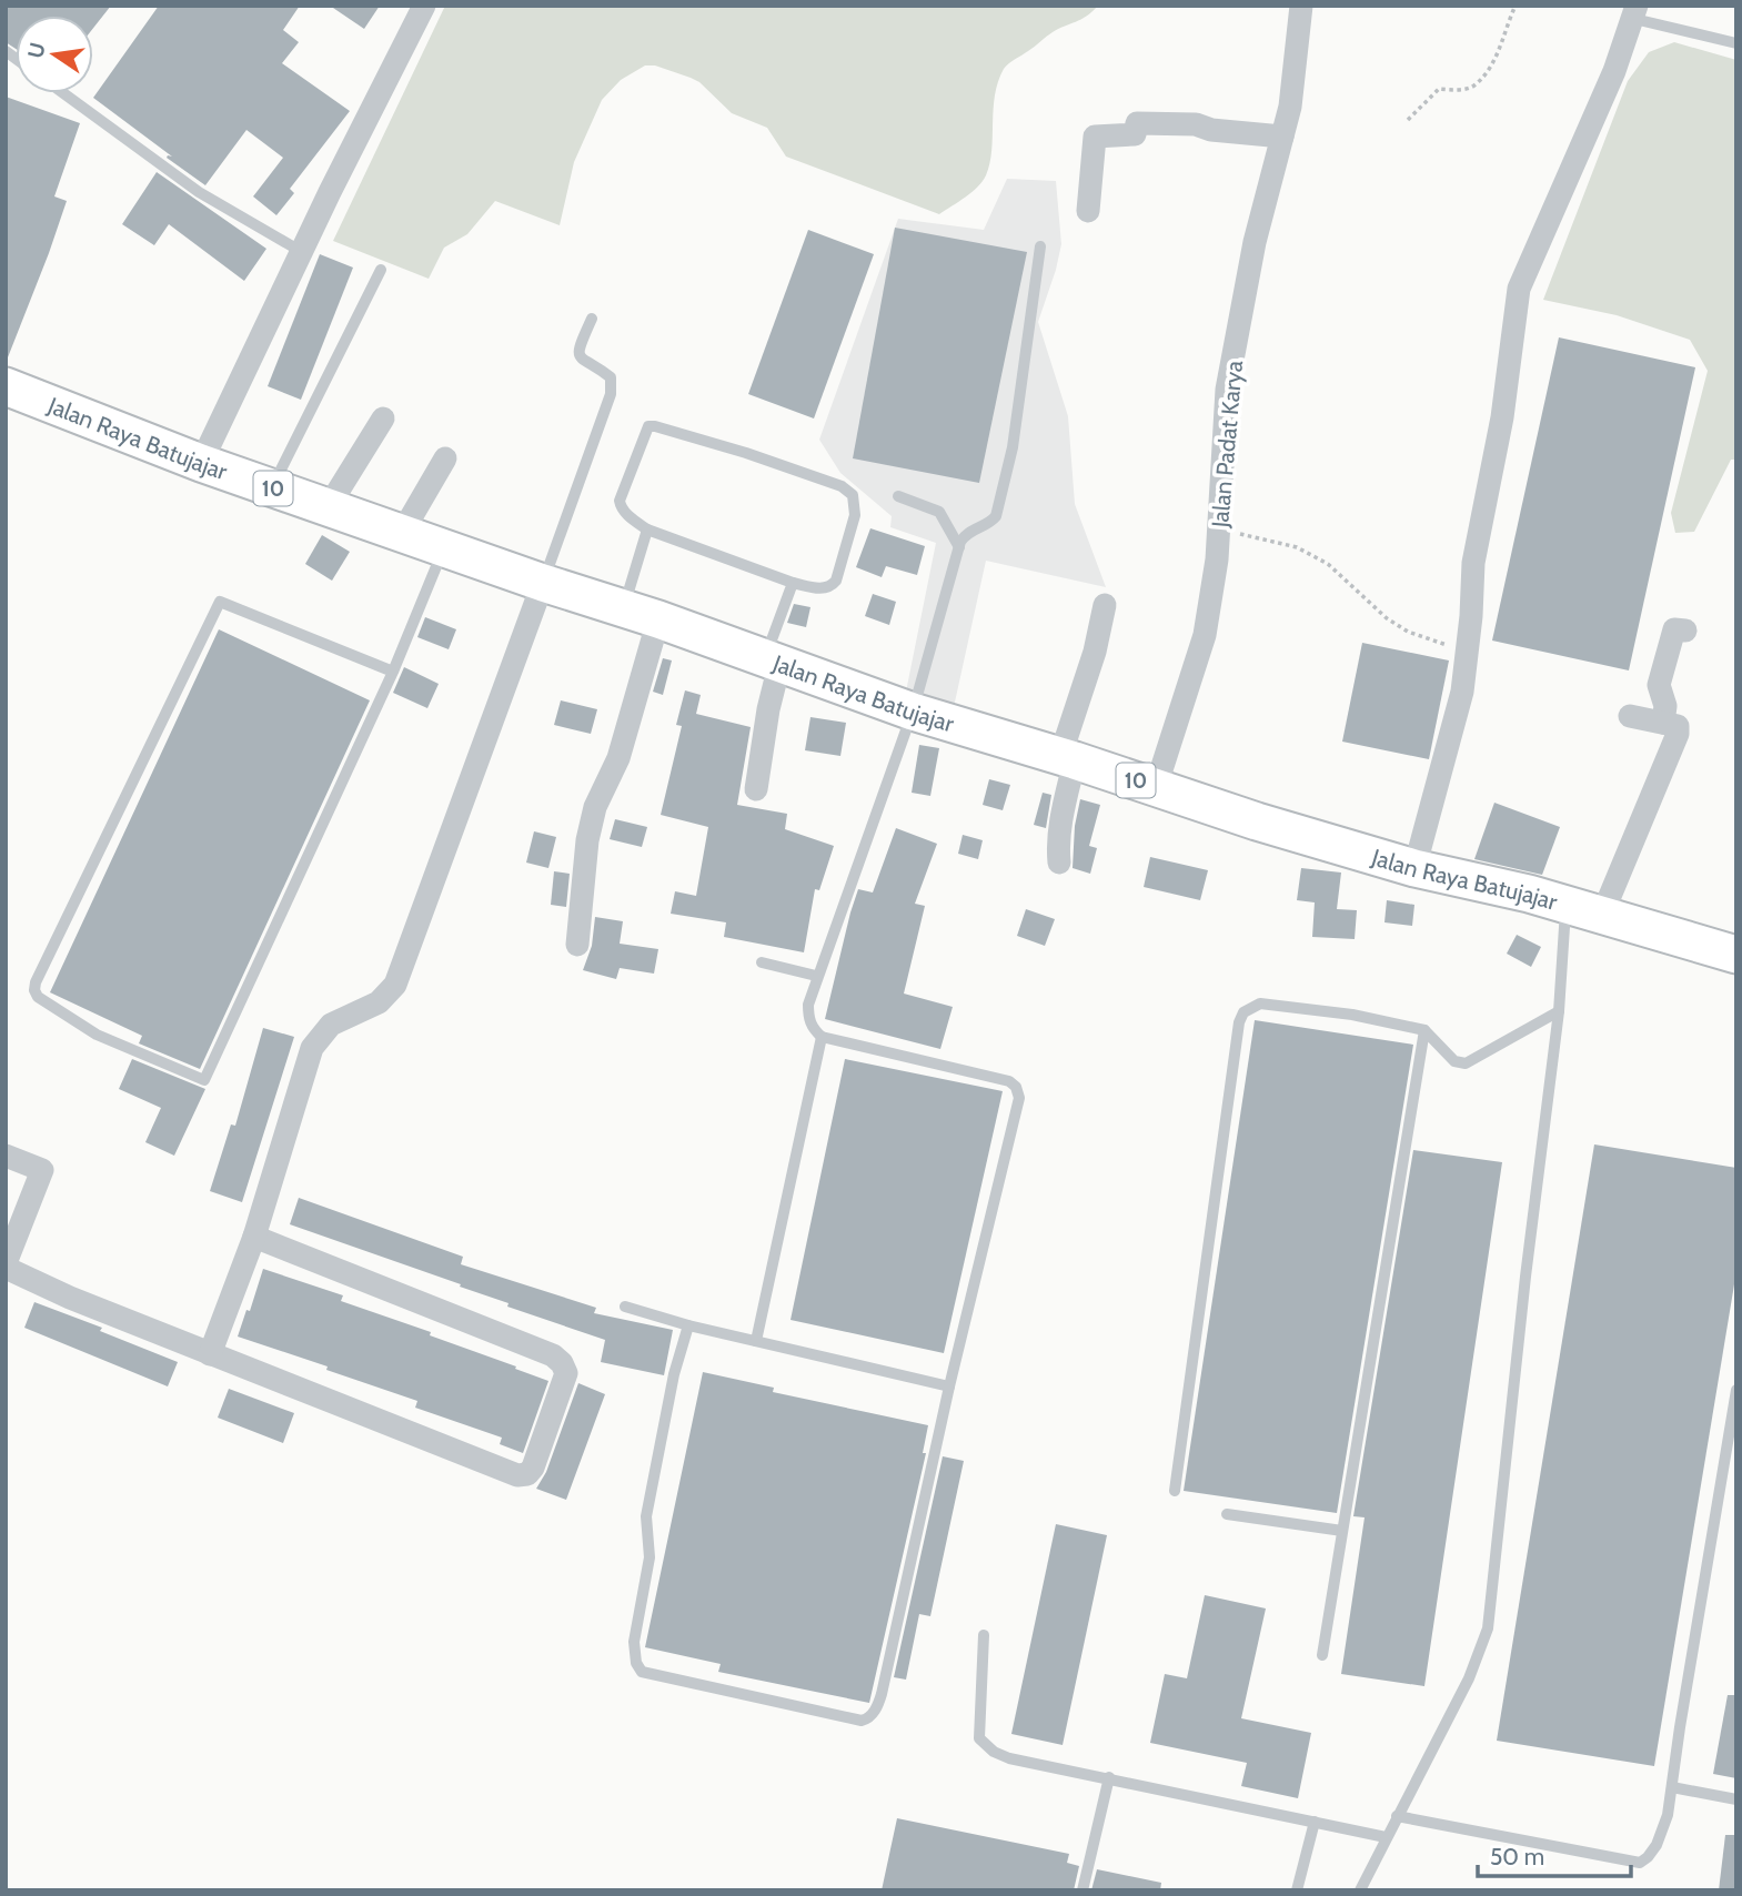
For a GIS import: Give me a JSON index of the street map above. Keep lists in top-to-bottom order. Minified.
{"streets":{"highway":["Jalan Raya Batujajar","10"],"street":["Jalan Padat Karya"]},"crossings":[["Jalan Raya Batujajar","Jalan Padat Karya"]],"scale_bar":"50 m","north":"left"}
